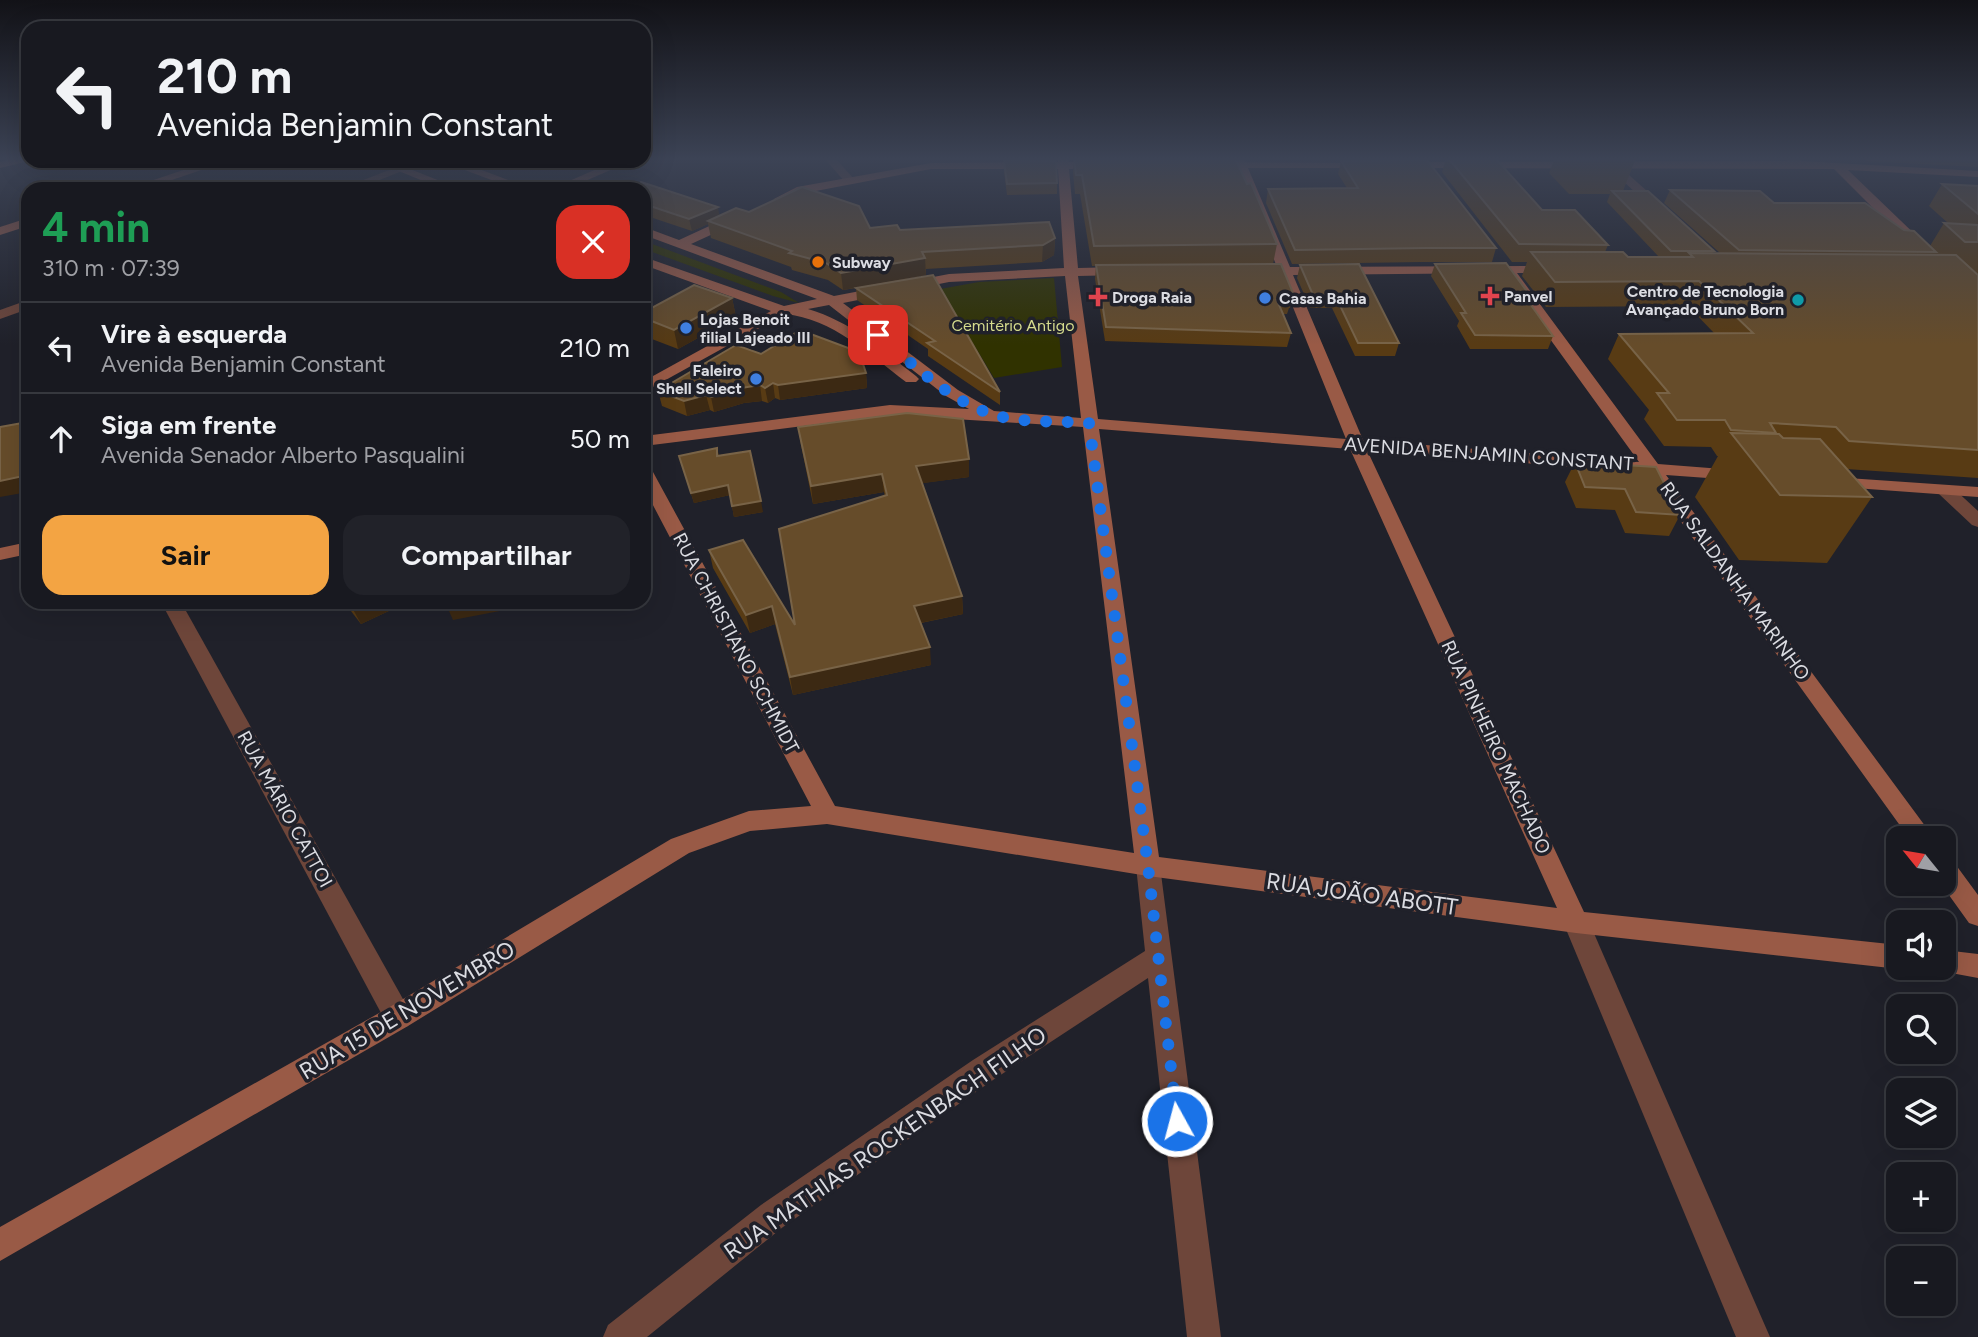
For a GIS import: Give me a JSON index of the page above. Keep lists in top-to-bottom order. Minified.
{"streets":{"main road":["AVENIDA BENJAMIN CONSTANT","RUA SALDANHA MARINHO","RUA CHRISTIANO SCHMIDT","RUA PINHEIRO MACHADO","RUA JOÃO ABOTT","RUA 15 DE NOVEMBRO"],"street":["RUA MÁRIO CATTOI","RUA MATHIAS ROCKENBACH FILHO"]},"crossings":[["AVENIDA BENJAMIN CONSTANT","RUA SALDANHA MARINHO"],["AVENIDA BENJAMIN CONSTANT","RUA PINHEIRO MACHADO"],["RUA CHRISTIANO SCHMIDT","RUA JOÃO ABOTT"],["RUA CHRISTIANO SCHMIDT","RUA 15 DE NOVEMBRO"],["RUA PINHEIRO MACHADO","RUA JOÃO ABOTT"],["RUA MÁRIO CATTOI","RUA 15 DE NOVEMBRO"],["RUA JOÃO ABOTT","RUA 15 DE NOVEMBRO"]],"parks":["Cemitério Antigo"],"places":{"other":["Subway","Casas Bahia","Centro de Tecnologia Avançado Bruno Born","Lojas Benoit filial Lajeado III","Faleiro Shell Select"],"health":["Panvel","Droga Raia"]},"north":"top left","page":{"turn":["210 m","Avenida Benjamin Constant"],"heading":["4 min","310 m · 07:39"],"list":[{"name":"Vire à esquerda","note":"Avenida Benjamin Constant","value":"210 m"},{"name":"Siga em frente","note":"Avenida Senador Alberto Pasqualini","value":"50 m"}],"buttons":["Sair","Compartilhar"],"map_buttons":["+","−"]}}
